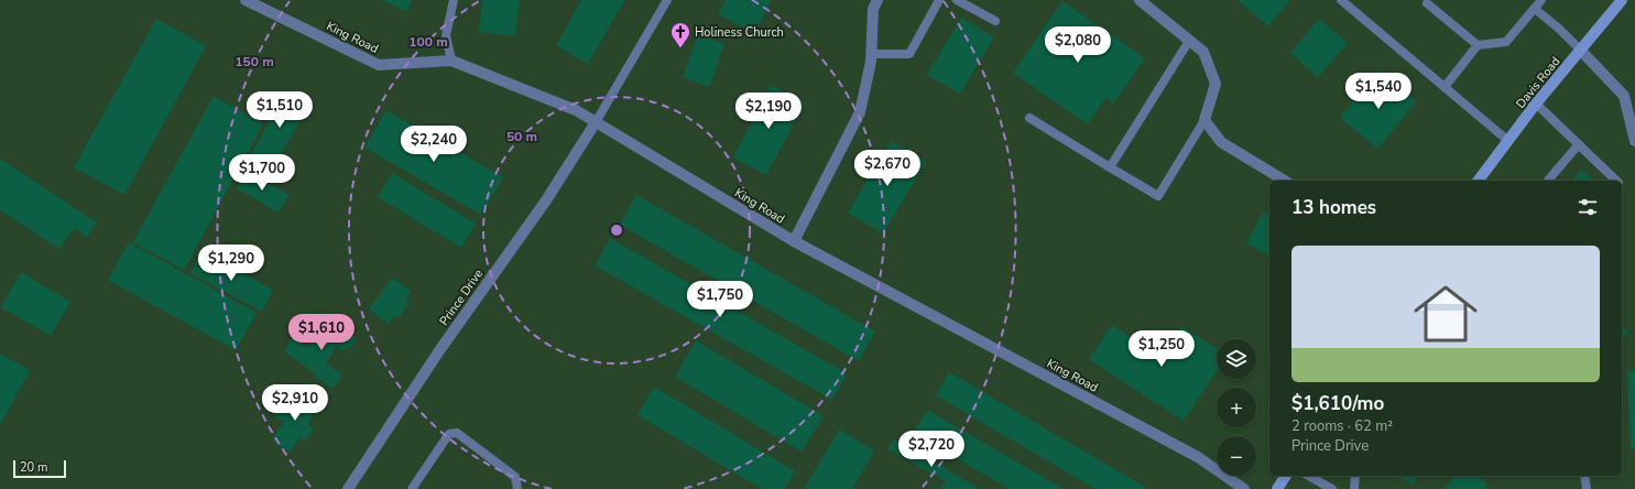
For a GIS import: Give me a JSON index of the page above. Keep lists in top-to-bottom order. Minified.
{"streets":{"main road":["Davis Road"],"street":["King Road","Prince Drive"]},"crossings":[["King Road","Prince Drive"]],"places":{"church":["Holiness Church"]},"scale_bar":"20 m","page":{"price":["$2,080","$1,540","$1,510","$2,190","$2,240","$2,670","$1,700","$1,290","$1,750","$1,610","$1,250","$2,910","$2,720"],"heading":"13 homes","list":[{"name":"$1,610/mo","note":"2 rooms · 62 m² · Prince Drive"}],"map_buttons":["+","−"],"scale":"20 m"},"rings":["100 m","150 m","50 m"]}
